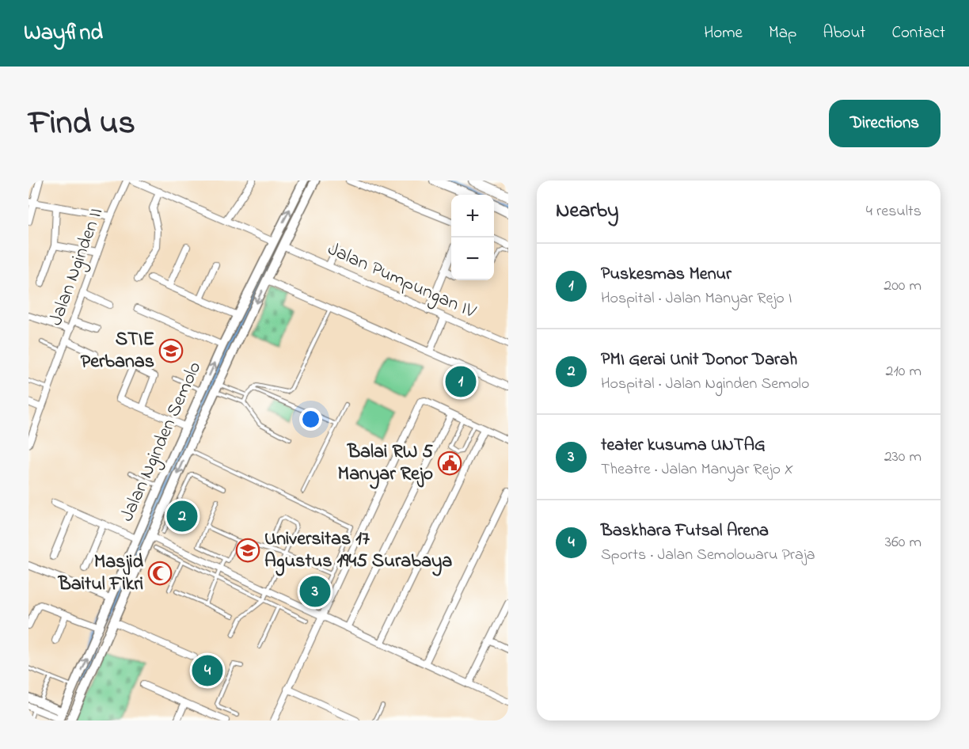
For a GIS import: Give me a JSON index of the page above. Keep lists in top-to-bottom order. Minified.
{"streets":{"main road":["Jalan Nginden Semolo"],"street":["Jalan Nginden II","Jalan Pumpungan IV"]},"crossings":[["Jalan Pumpungan IV","Jalan Nginden Semolo"]],"places":{"school or university":["STIE Perbanas","Universitas 17 Agustus 1945 Surabaya"],"public building":["Balai RW 5 Manyar Rejo"],"mosque":["Masjid Baitul Fikri"]},"page":{"header":"Wayfind","nav":["Home","Map","About","Contact"],"title":"Find us","buttons":"Directions","heading":["Nearby","4 results"],"map_buttons":["+","−"],"list":[{"mark":"1","name":"Puskesmas Menur","note":"Hospital · Jalan Manyar Rejo I","value":"200 m"},{"mark":"2","name":"PMI Gerai Unit Donor Darah","note":"Hospital · Jalan Nginden Semolo","value":"210 m"},{"mark":"3","name":"teater kusuma UNTAG","note":"Theatre · Jalan Manyar Rejo X","value":"230 m"},{"mark":"4","name":"Baskhara Futsal Arena","note":"Sports · Jalan Semolowaru Praja","value":"360 m"}],"pins":["1","2","3","4"]}}
